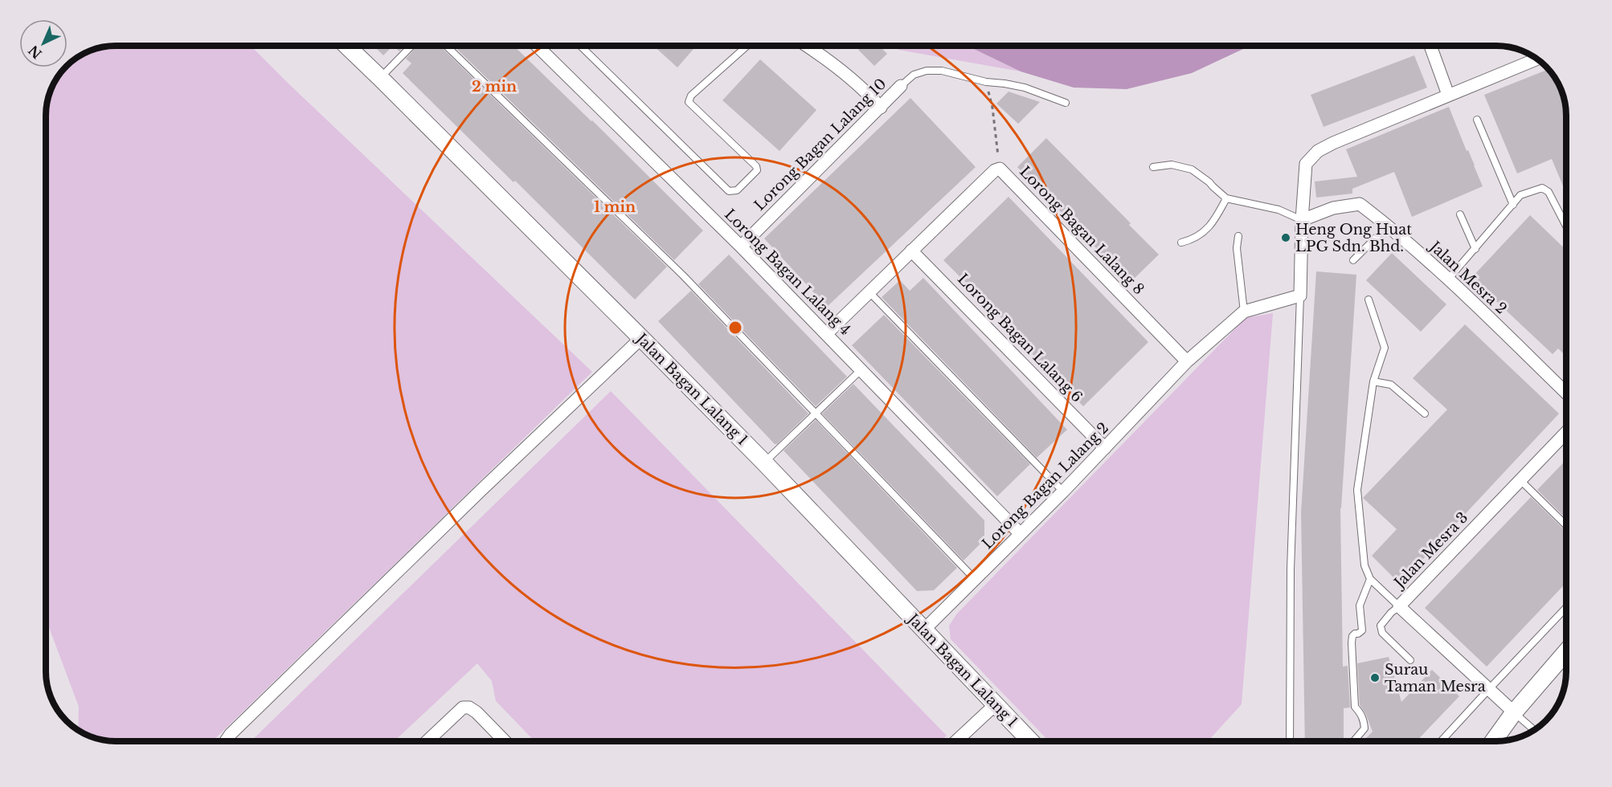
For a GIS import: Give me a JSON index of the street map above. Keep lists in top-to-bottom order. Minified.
{"streets":{"main road":["Jalan Bagan Lalang 1"],"street":["Lorong Bagan Lalang 10","Lorong Bagan Lalang 8","Lorong Bagan Lalang 4","Jalan Mesra 2","Lorong Bagan Lalang 6","Lorong Bagan Lalang 2","Jalan Mesra 3"]},"crossings":[["Lorong Bagan Lalang 10","Lorong Bagan Lalang 4"],["Lorong Bagan Lalang 8","Lorong Bagan Lalang 4"],["Lorong Bagan Lalang 8","Lorong Bagan Lalang 6"],["Lorong Bagan Lalang 8","Lorong Bagan Lalang 2"],["Lorong Bagan Lalang 4","Lorong Bagan Lalang 2"],["Lorong Bagan Lalang 6","Lorong Bagan Lalang 2"],["Jalan Bagan Lalang 1","Lorong Bagan Lalang 2"]],"places":["Heng Ong Huat LPG Sdn. Bhd.","Surau Taman Mesra"],"north":"bottom left","rings":["2 min","1 min"]}
